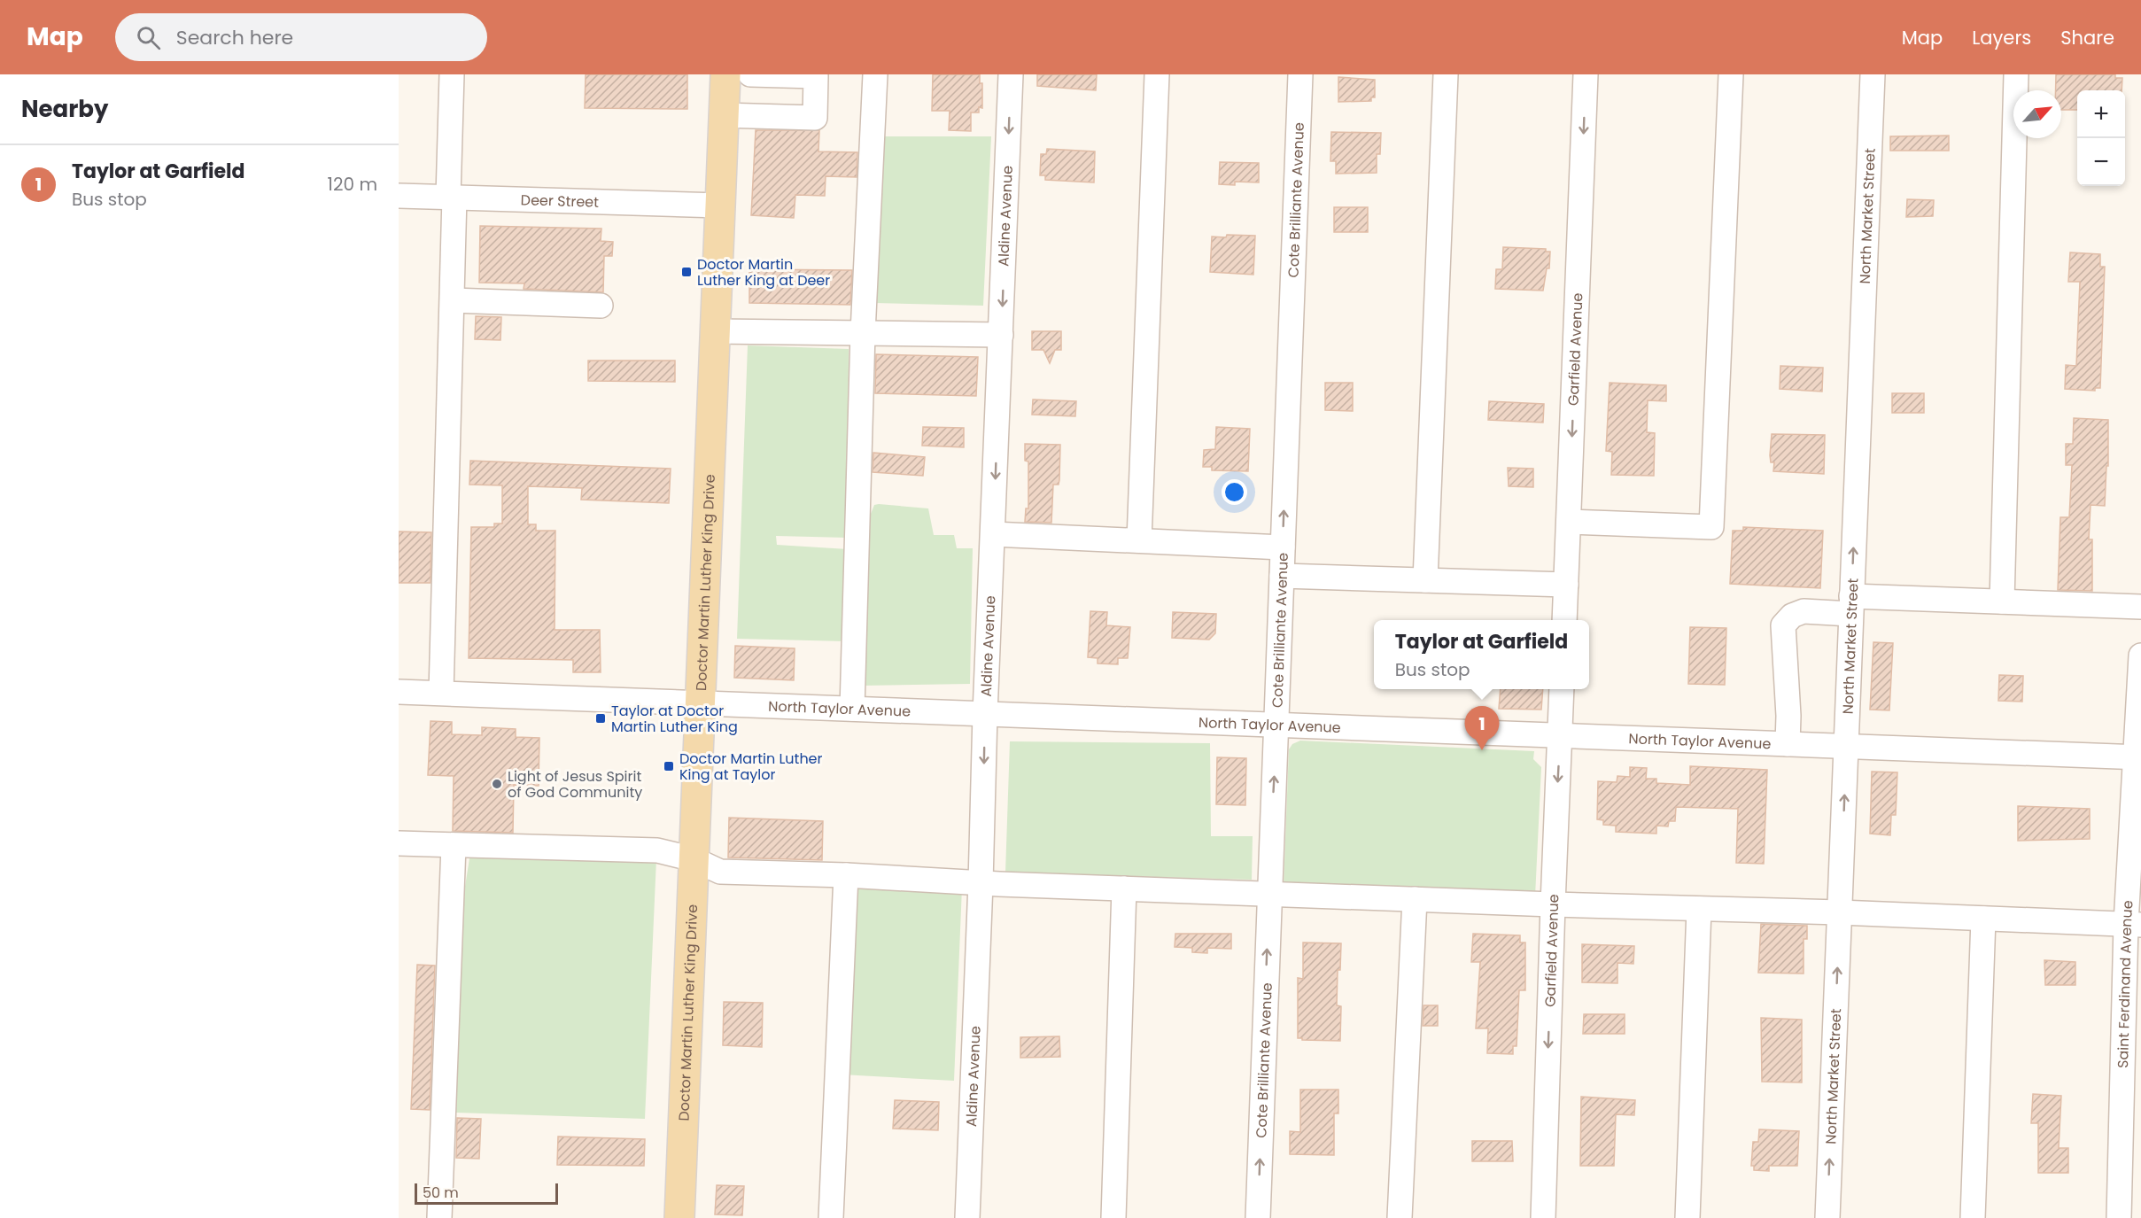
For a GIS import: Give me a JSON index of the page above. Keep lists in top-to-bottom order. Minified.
{"streets":{"main road":["Doctor Martin Luther King Drive"],"street":["Deer Street","Cote Brilliante Avenue","Aldine Avenue","North Market Street","Garfield Avenue","North Taylor Avenue","Saint Ferdinand Avenue"]},"crossings":[["Deer Street","Doctor Martin Luther King Drive"],["Cote Brilliante Avenue","North Taylor Avenue"],["Aldine Avenue","North Taylor Avenue"],["North Market Street","North Taylor Avenue"],["Garfield Avenue","North Taylor Avenue"],["Doctor Martin Luther King Drive","North Taylor Avenue"],["North Taylor Avenue","Saint Ferdinand Avenue"]],"places":{"transit":["Doctor Martin Luther King at Deer","Taylor at Doctor Martin Luther King","Doctor Martin Luther King at Taylor"],"other":["Light of Jesus Spirit of God Community"]},"scale_bar":"50 m","north":"top right","page":{"header":"Map","search":"Search here","nav":["Map","Layers","Share"],"heading":"Nearby","map_buttons":["+","−"],"list":[{"mark":"1","name":"Taylor at Garfield","note":"Bus stop","value":"120 m"}],"popup":["Taylor at Garfield","Bus stop"],"pins":"1","scale":"50 m"}}
